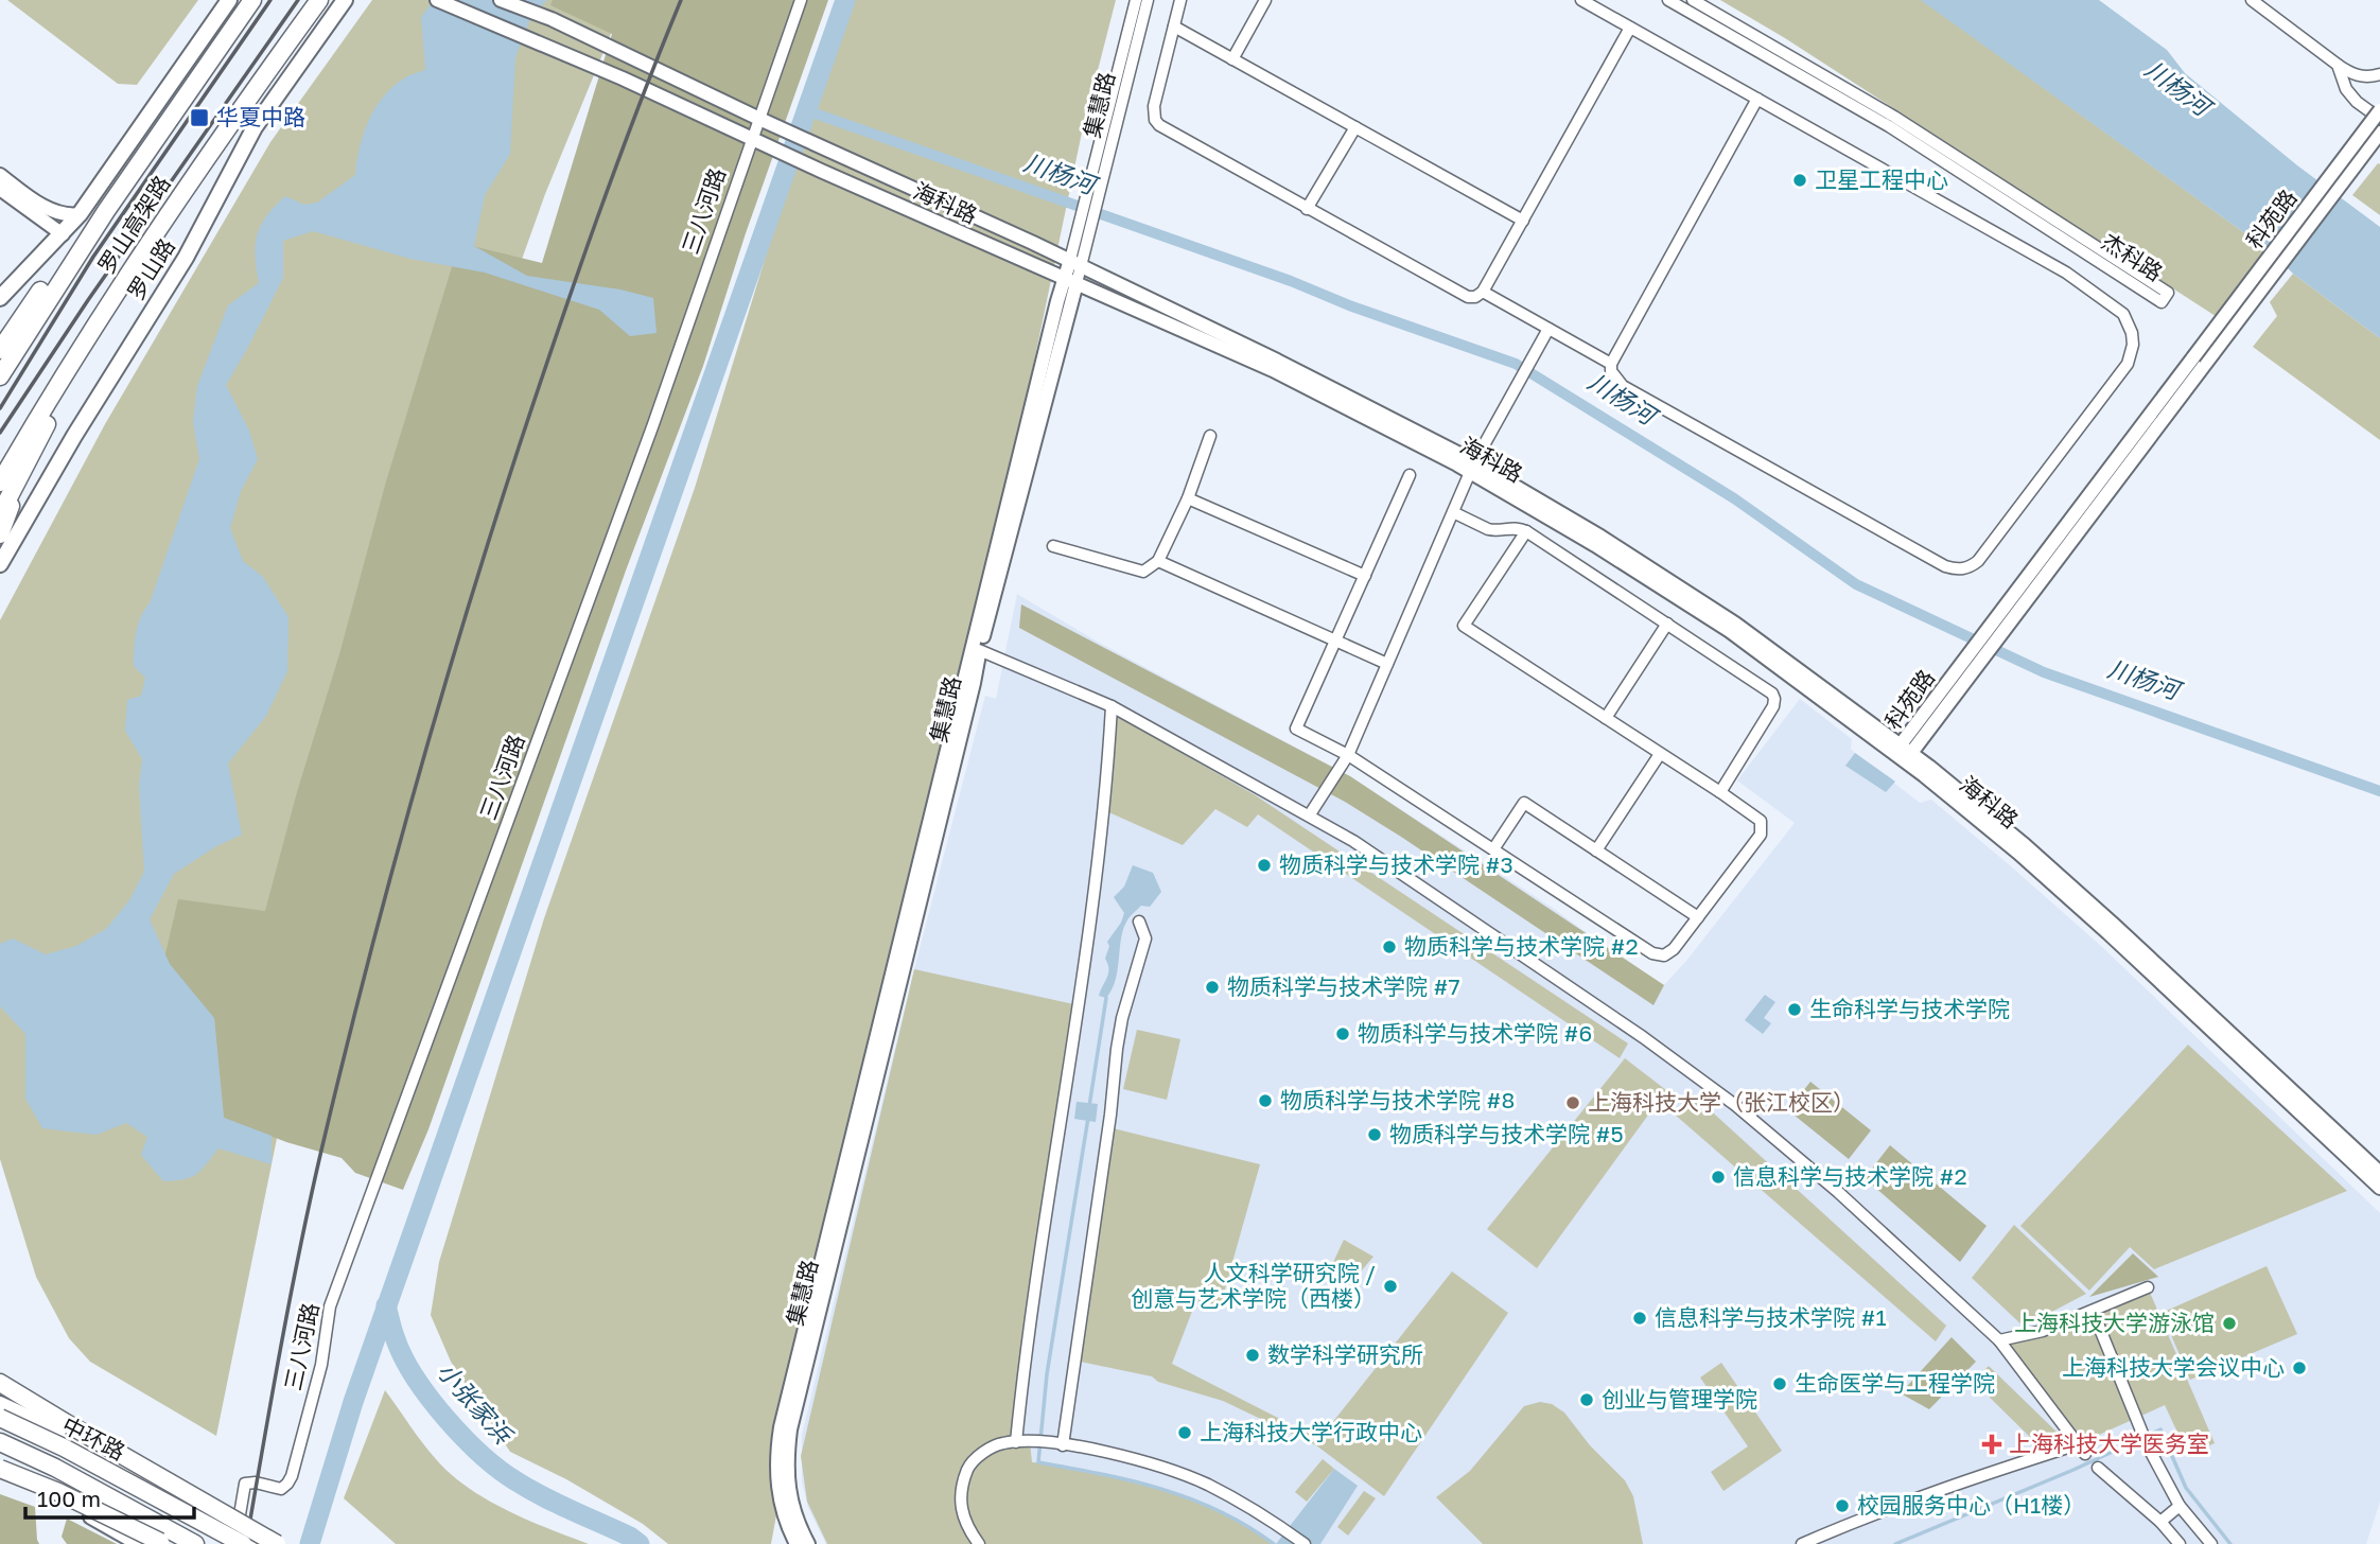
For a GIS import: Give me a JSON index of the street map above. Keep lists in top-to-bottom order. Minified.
{"streets":{"highway":["罗山高架路","中环路"],"main road":["罗山路"],"street":["集慧路","海科路","三八河路","科苑路","杰科路"]},"crossings":[["集慧路","海科路"],["海科路","三八河路"],["海科路","科苑路"],["三八河路","中环路"]],"water":["川杨河","小张家浜"],"places":{"transit":["华夏中路"],"other":["卫星工程中心","物质科学与技术学院 #3","物质科学与技术学院 #2","物质科学与技术学院 #7","生命科学与技术学院","物质科学与技术学院 #6","物质科学与技术学院 #8","上海科技大学（张江校区）","物质科学与技术学院 #5","信息科学与技术学院 #2","人文科学研究院 / 创意与艺术学院（西楼）","信息科学与技术学院 #1","上海科技大学游泳馆","数学科学研究所","上海科技大学会议中心","生命医学与工程学院","创业与管理学院","上海科技大学行政中心","校园服务中心（H1楼）"],"health":["上海科技大学医务室"]},"scale_bar":"100 m"}
